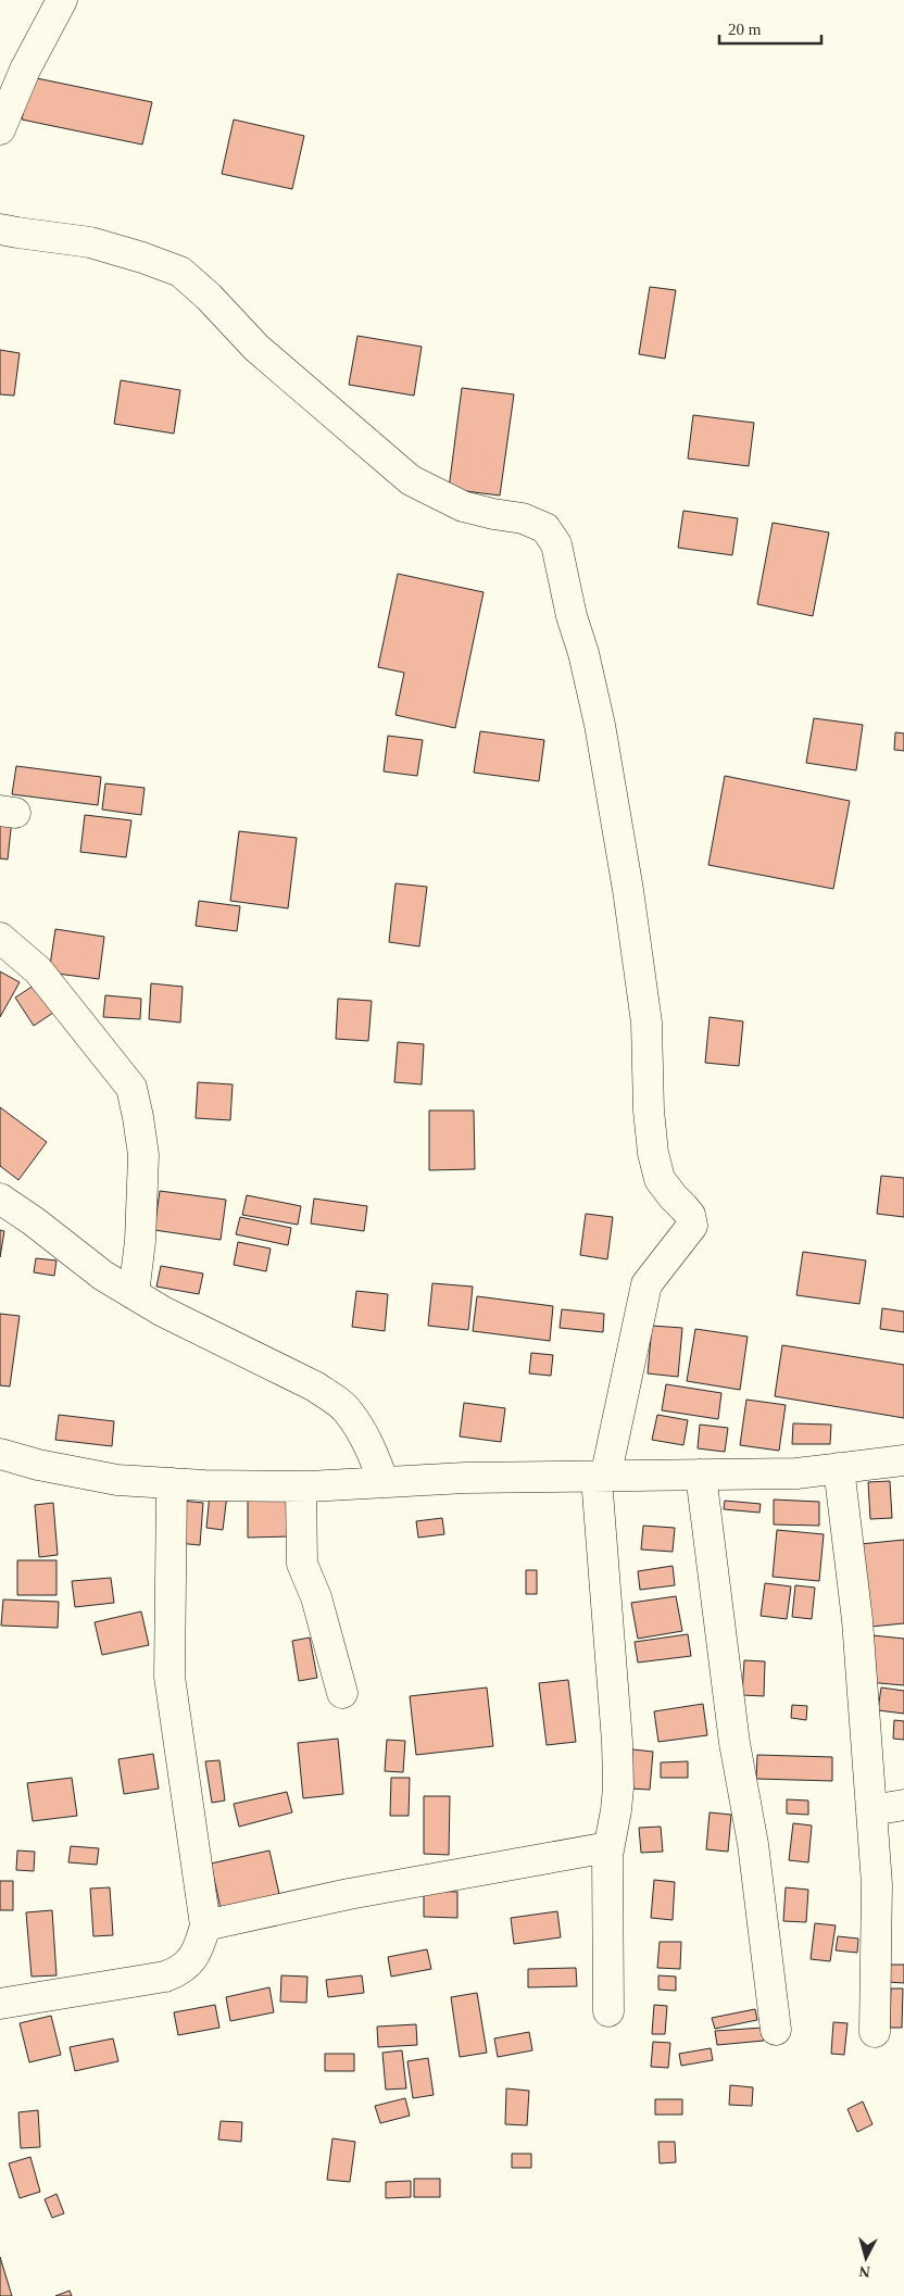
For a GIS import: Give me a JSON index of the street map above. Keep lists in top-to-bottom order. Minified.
{"scale_bar":"20 m","north":"bottom"}
